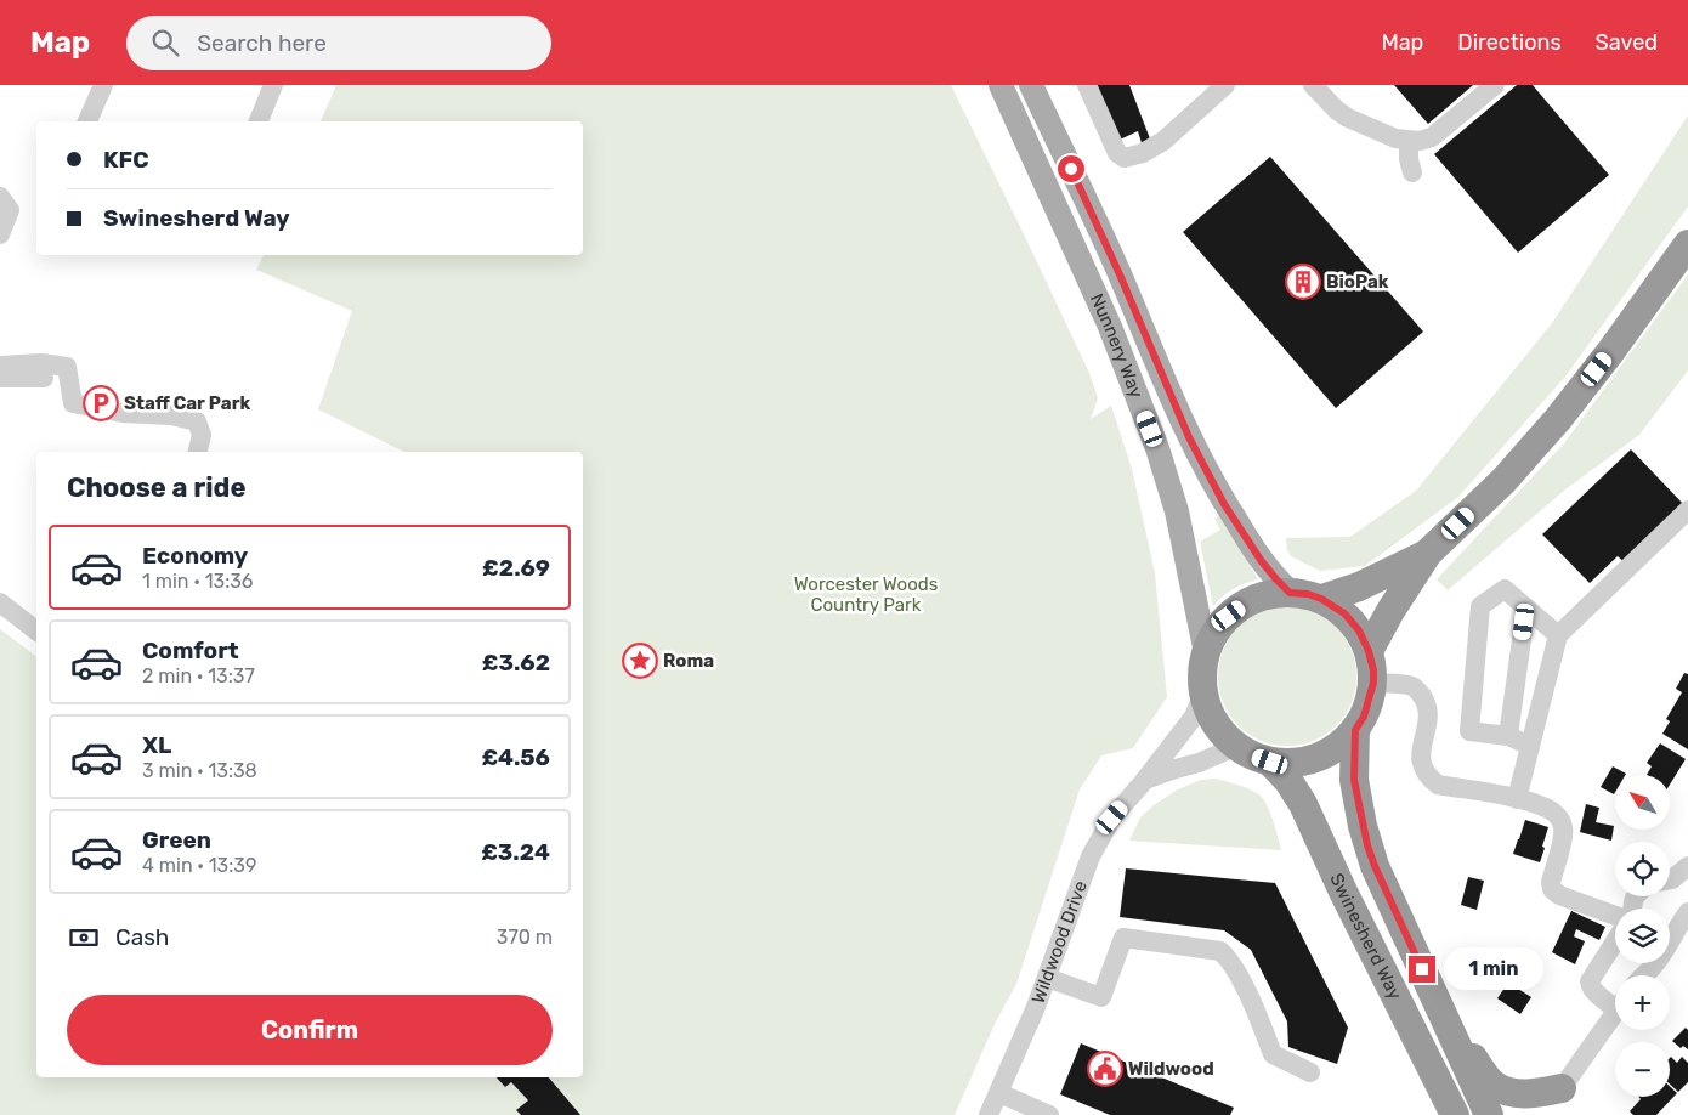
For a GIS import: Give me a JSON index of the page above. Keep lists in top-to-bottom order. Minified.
{"streets":{"highway":["Swinesherd Way"],"main road":["Nunnery Way"],"street":["Wildwood Drive"]},"crossings":[["Nunnery Way","Swinesherd Way"],["Nunnery Way","Wildwood Drive"],["Swinesherd Way","Wildwood Drive"]],"parks":["Worcester Woods Country Park"],"places":{"building":["BioPak"],"parking":["Staff Car Park"],"place":["Roma"],"public building":["Wildwood"]},"north":"top left","page":{"header":"Map","search":"Search here","nav":["Map","Directions","Saved"],"banner":["KFC","Swinesherd Way"],"heading":"Choose a ride","list":[{"name":"Economy","note":"1 min · 13:36","value":"£2.69"},{"name":"Comfort","note":"2 min · 13:37","value":"£3.62"},{"name":"XL","note":"3 min · 13:38","value":"£4.56"},{"name":"Green","note":"4 min · 13:39","value":"£3.24"}],"map_buttons":["+","−"],"pay":["Cash","370 m"],"bubble":"1 min","buttons":"Confirm"}}
